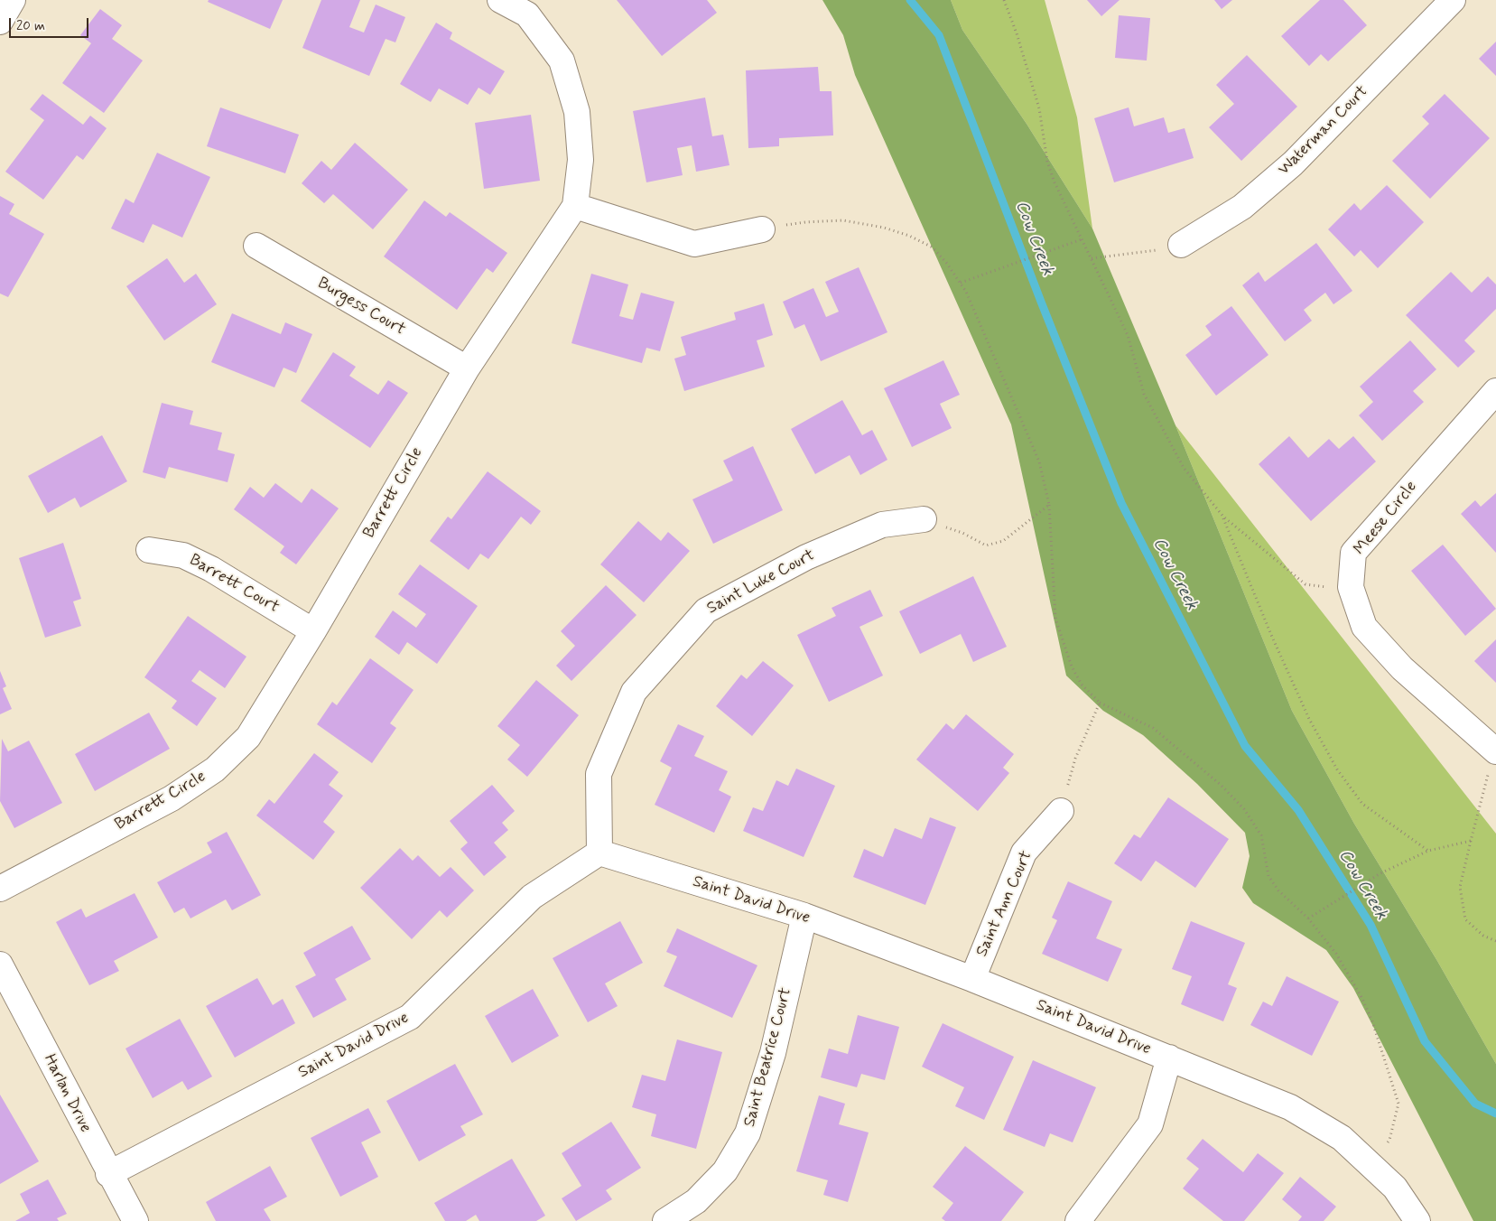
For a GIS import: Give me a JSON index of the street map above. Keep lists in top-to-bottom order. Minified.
{"streets":{"street":["Waterman Court","Burgess Court","Barrett Circle","Meese Circle","Saint Luke Court","Barrett Court","Saint David Drive","Saint Ann Court","Saint Beatrice Court","Harlan Drive"]},"crossings":[["Burgess Court","Barrett Circle"],["Barrett Circle","Barrett Court"],["Saint Luke Court","Saint David Drive"],["Saint David Drive","Saint Ann Court"],["Saint David Drive","Saint Beatrice Court"],["Saint David Drive","Harlan Drive"]],"water":["Cow Creek"],"scale_bar":"20 m"}
